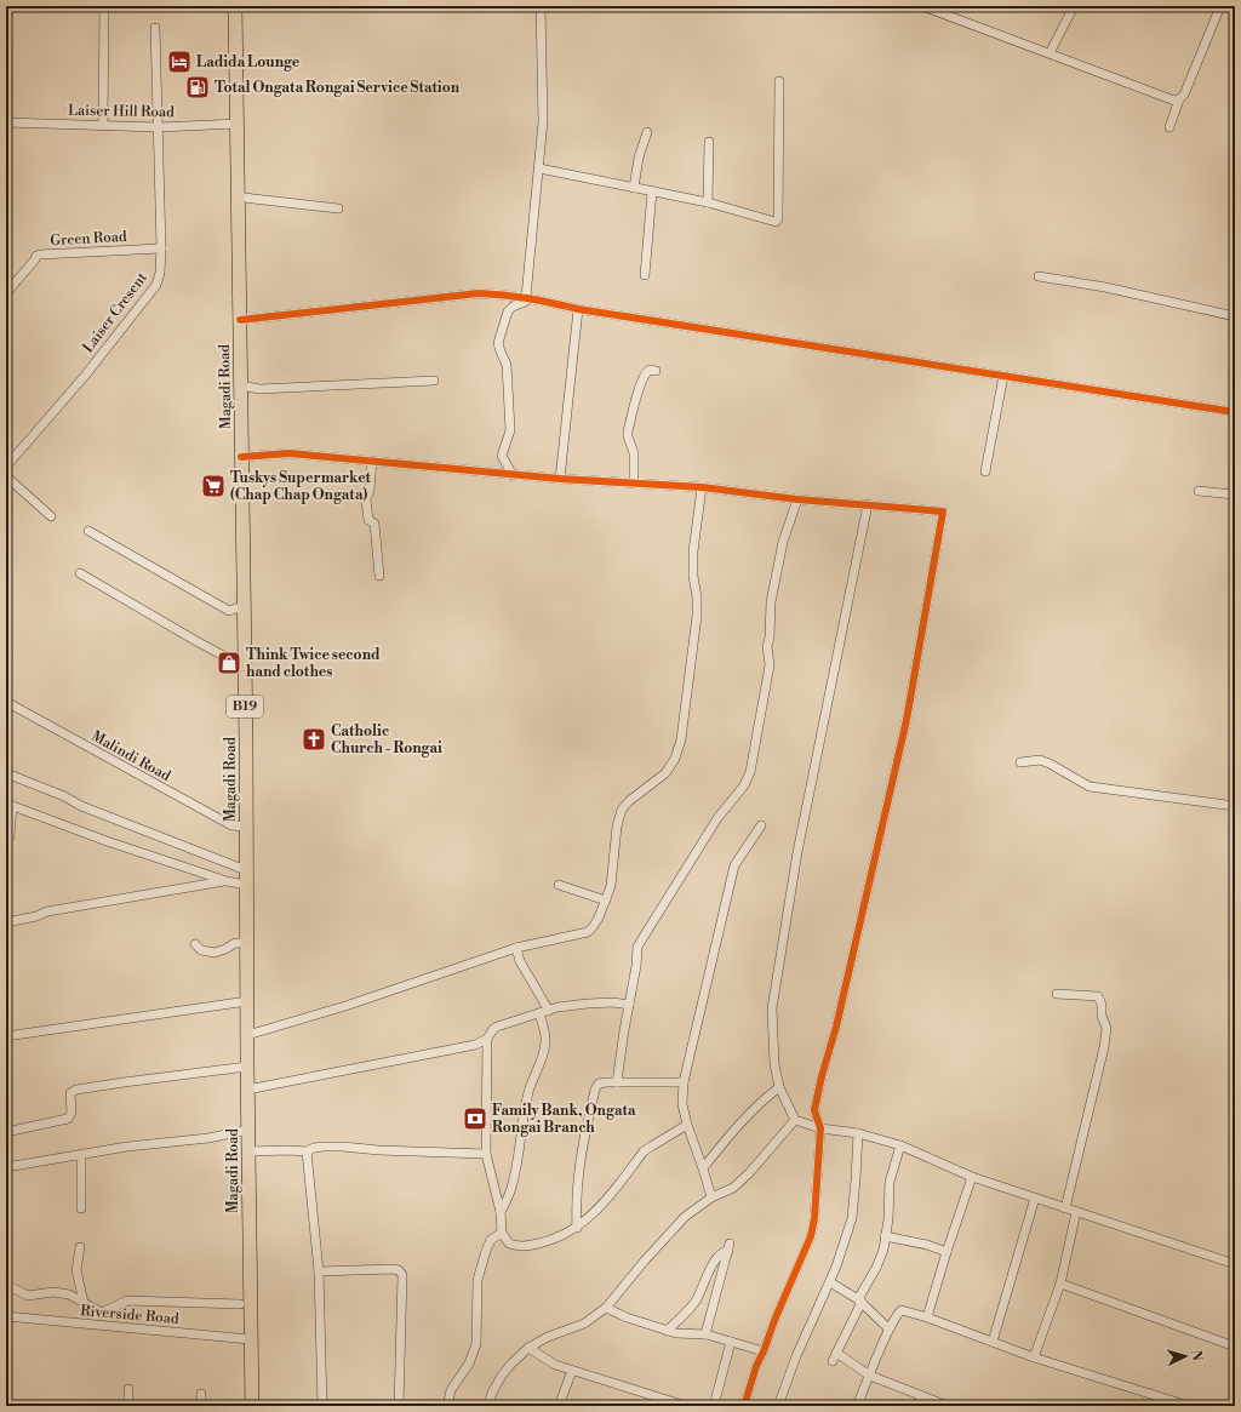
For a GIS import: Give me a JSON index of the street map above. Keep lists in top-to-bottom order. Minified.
{"streets":{"highway":["Magadi Road","B19"],"street":["Laiser Hill Road","Green Road","Laiser Cresent","Malindi Road","Riverside Road"]},"crossings":[["Laiser Hill Road","Laiser Cresent"],["Laiser Hill Road","Magadi Road"],["Green Road","Laiser Cresent"],["Magadi Road","Malindi Road"],["Magadi Road","Riverside Road"]],"places":{"hotel":["Ladida Lounge"],"fuel station":["Total Ongata Rongai Service Station"],"supermarket":["Tuskys Supermarket (Chap Chap Ongata)"],"shop":["Think Twice second hand clothes"],"church":["Catholic Church - Rongai"],"bank":["Family Bank, Ongata Rongai Branch"]},"north":"right"}
